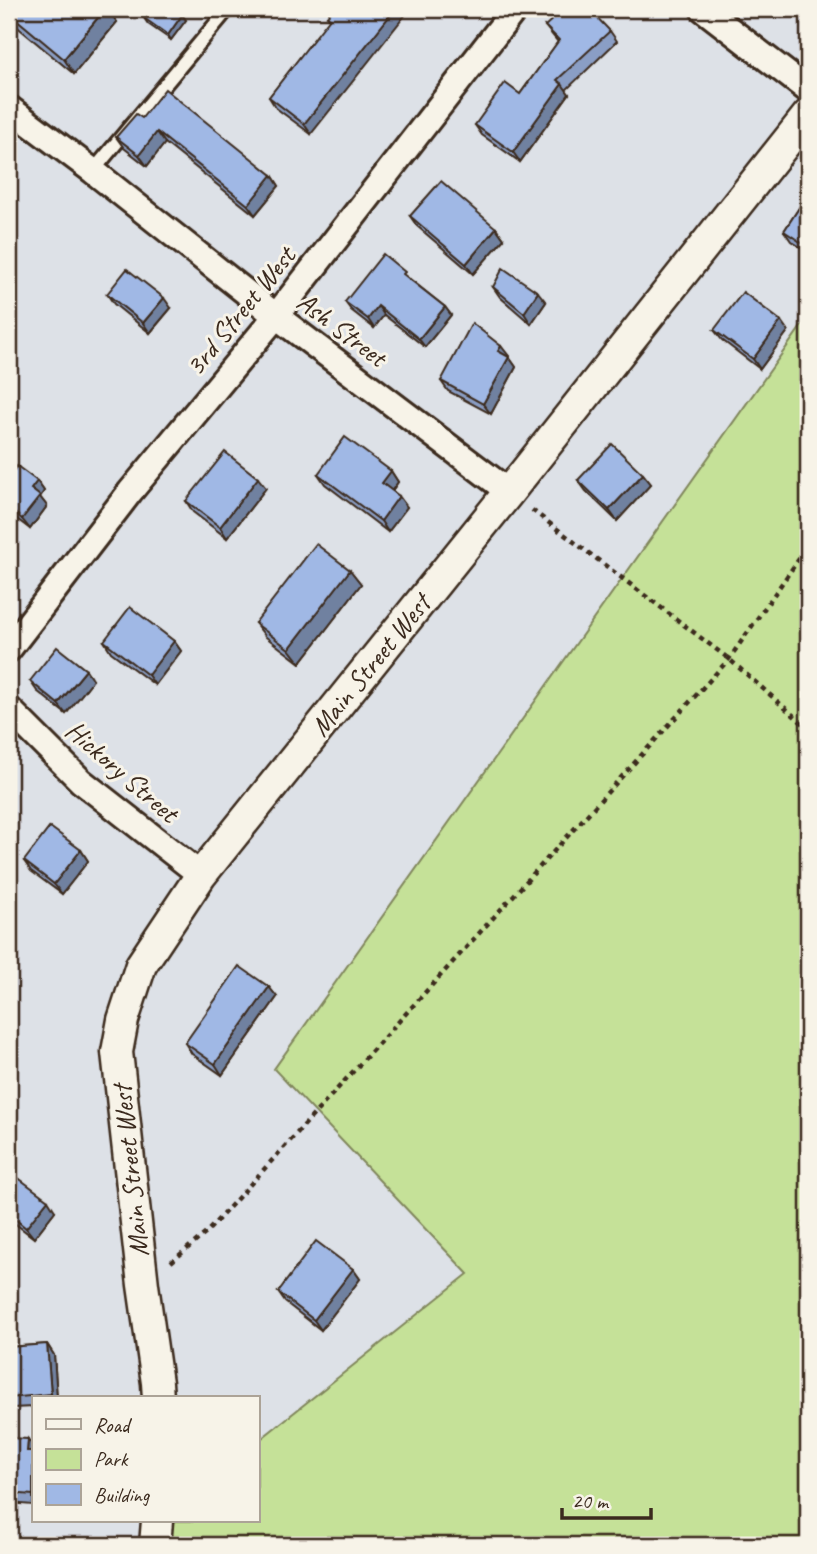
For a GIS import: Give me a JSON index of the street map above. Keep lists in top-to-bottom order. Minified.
{"streets":{"street":["3rd Street West","Ash Street","Main Street West","Hickory Street"]},"crossings":[["3rd Street West","Ash Street"],["Ash Street","Main Street West"],["Main Street West","Hickory Street"]],"legend":["Road","Park","Building"],"scale_bar":"20 m"}
